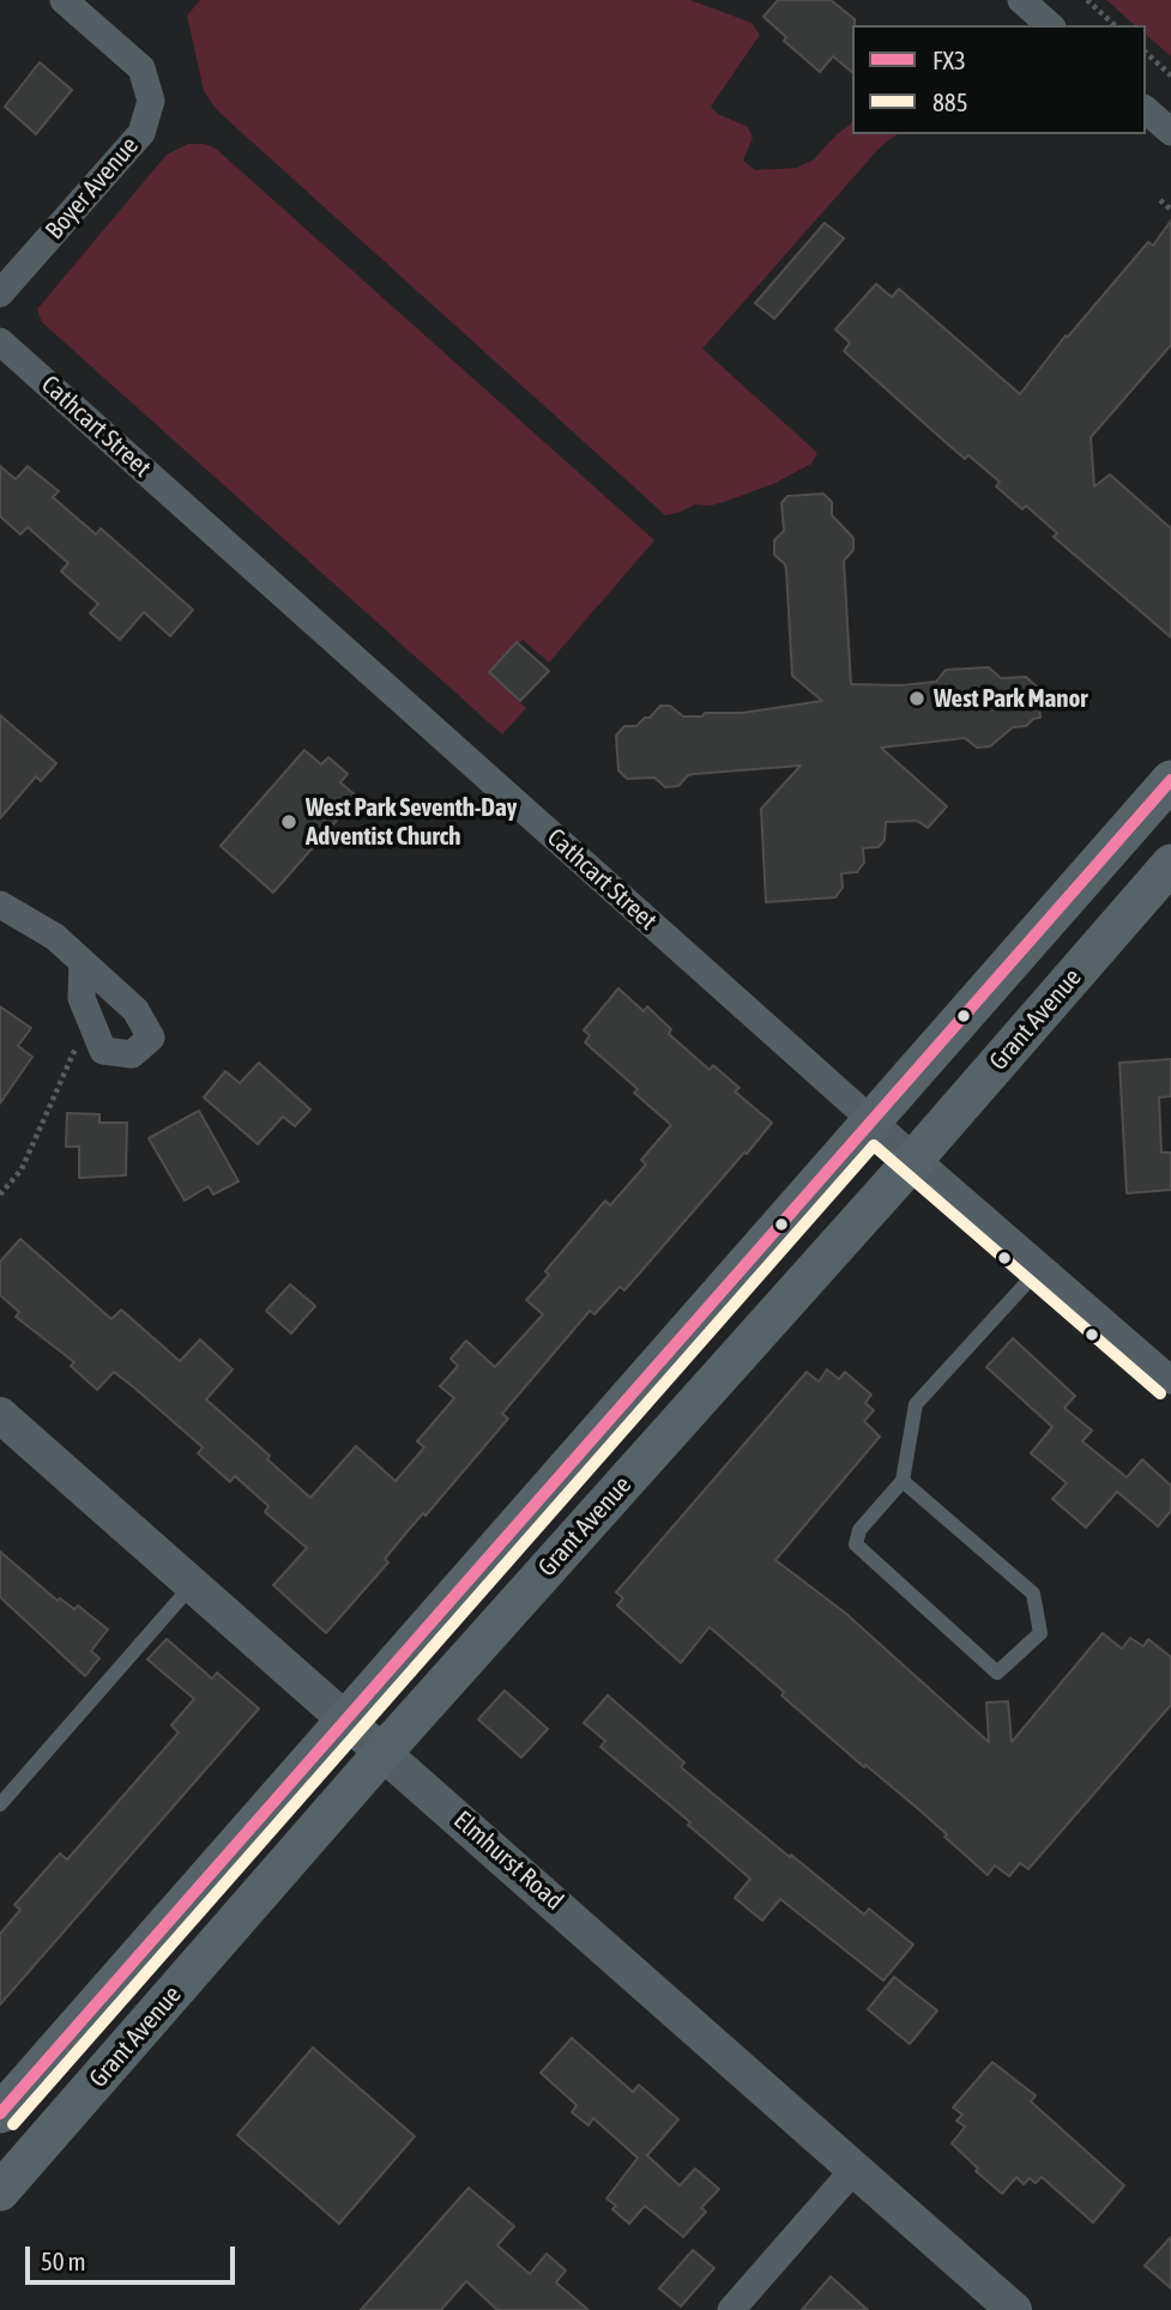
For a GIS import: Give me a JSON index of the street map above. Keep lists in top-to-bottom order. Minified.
{"streets":{"main road":["Grant Avenue"],"street":["Boyer Avenue","Cathcart Street","Elmhurst Road"]},"crossings":[["Cathcart Street","Grant Avenue"],["Grant Avenue","Elmhurst Road"]],"places":["West Park Manor","West Park Seventh-Day Adventist Church"],"lines":["transit line FX3","transit line 885"],"legend":["FX3","885"],"scale_bar":"50 m"}
